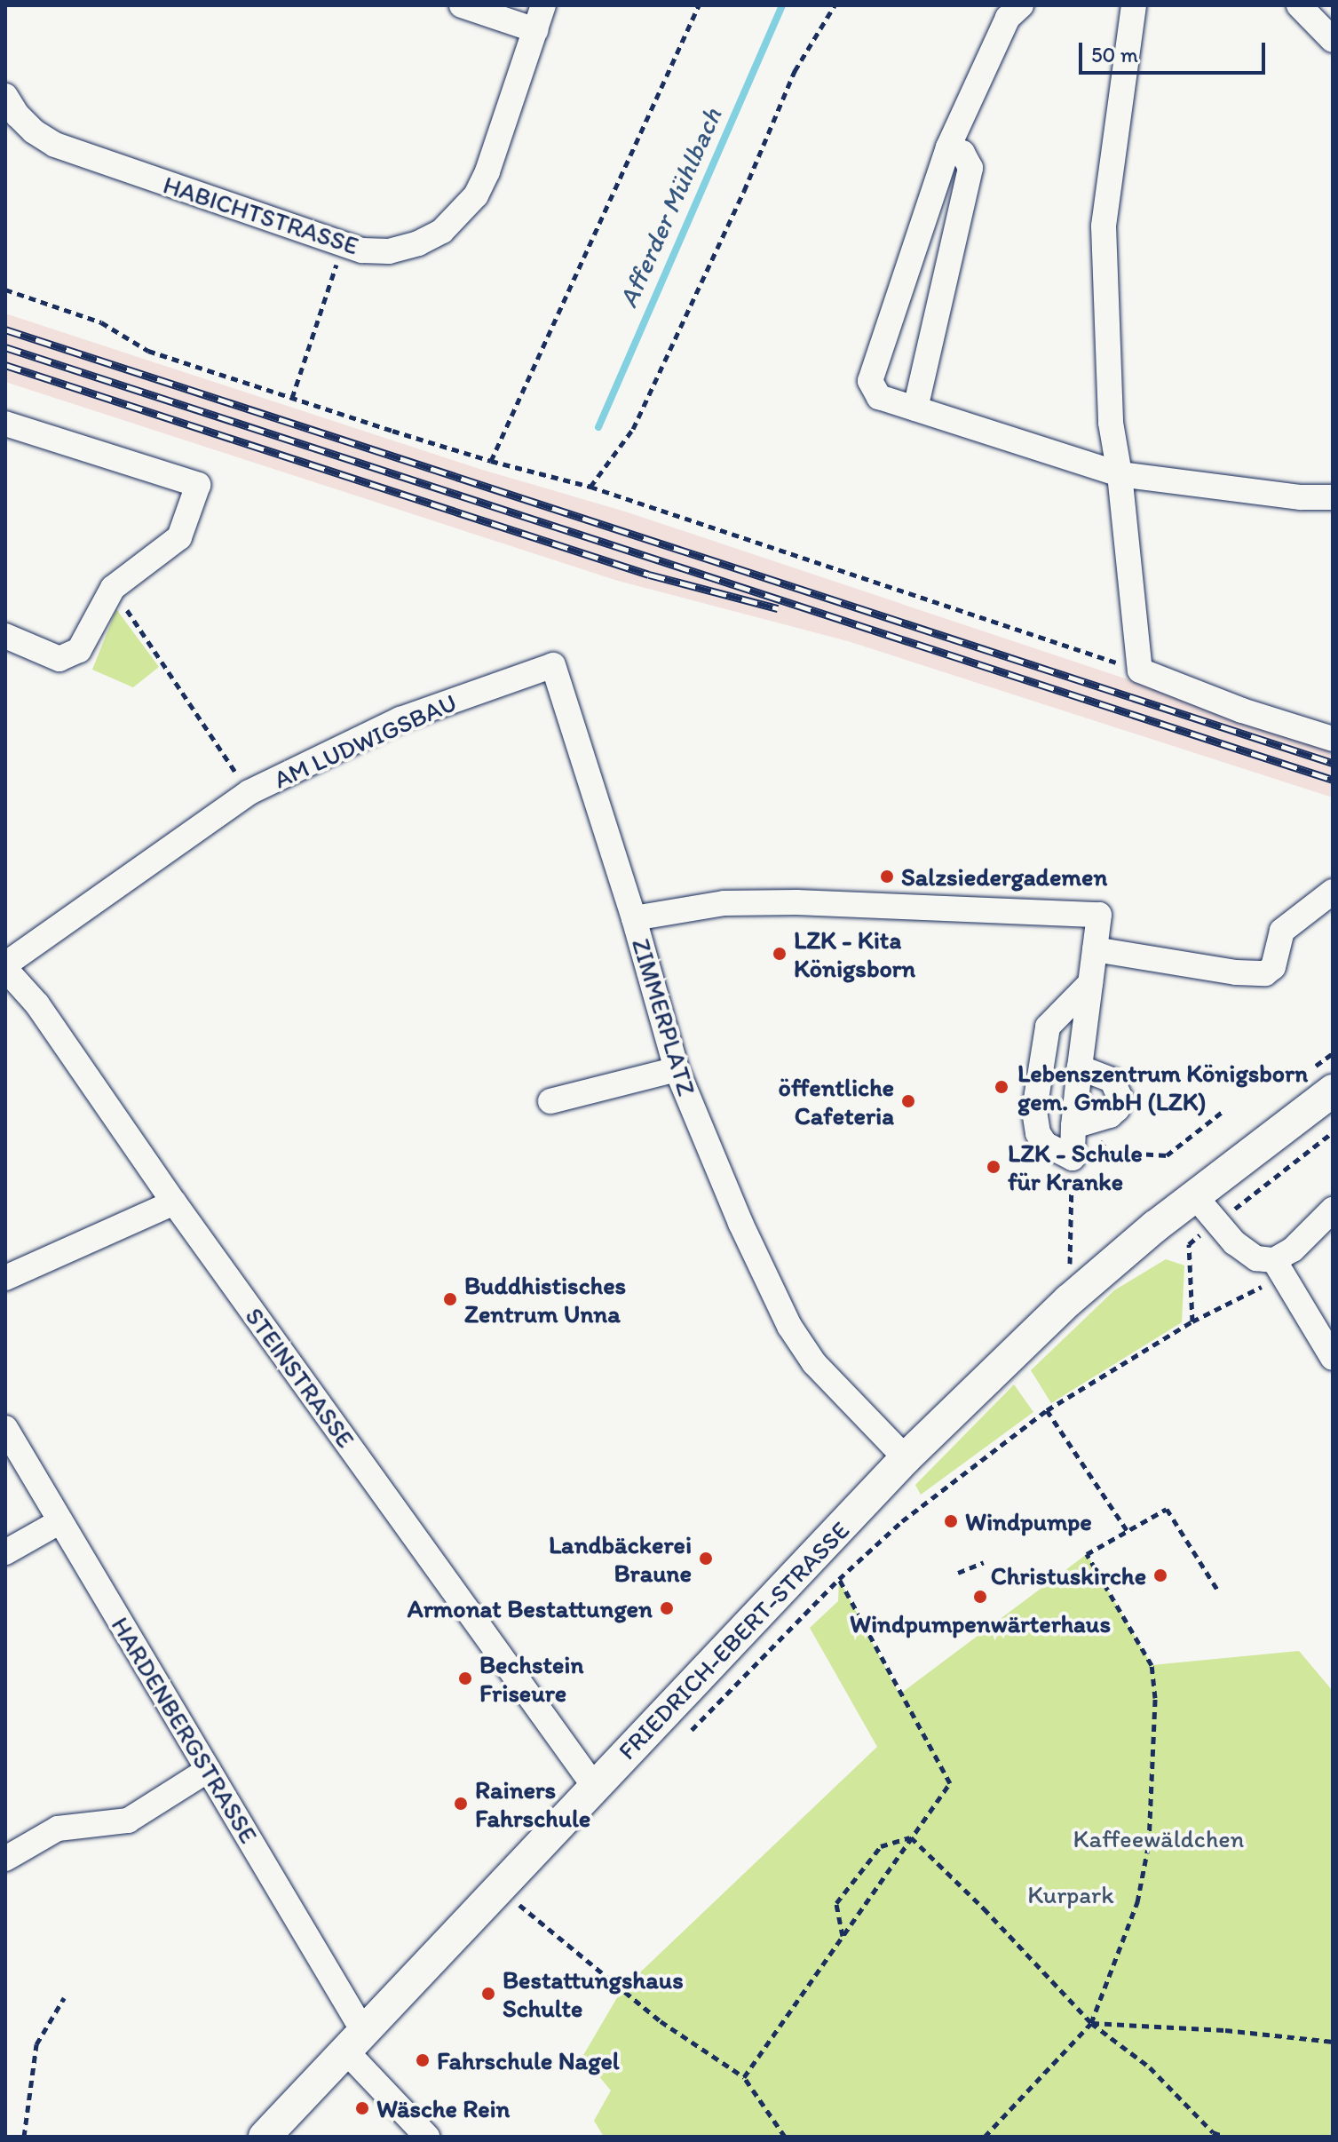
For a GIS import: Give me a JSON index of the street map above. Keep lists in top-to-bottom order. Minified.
{"streets":{"main road":["FRIEDRICH-EBERT-STRASSE"],"street":["HABICHTSTRASSE","AM LUDWIGSBAU","ZIMMERPLATZ","STEINSTRASSE","HARDENBERGSTRASSE"]},"crossings":[["AM LUDWIGSBAU","ZIMMERPLATZ"],["AM LUDWIGSBAU","STEINSTRASSE"],["ZIMMERPLATZ","FRIEDRICH-EBERT-STRASSE"],["STEINSTRASSE","FRIEDRICH-EBERT-STRASSE"],["FRIEDRICH-EBERT-STRASSE","HARDENBERGSTRASSE"]],"water":["Afferder Mühlbach"],"parks":["Kaffeewäldchen","Kurpark"],"places":["Salzsiedergademen","LZK - Kita Königsborn","Lebenszentrum Königsborn gem. GmbH (LZK)","öffentliche Cafeteria","LZK - Schule für Kranke","Buddhistisches Zentrum Unna","Windpumpe","Landbäckerei Braune","Christuskirche","Windpumpenwärterhaus","Armonat Bestattungen","Bechstein Friseure","Rainers Fahrschule","Bestattungshaus Schulte","Fahrschule Nagel","Wäsche Rein"],"scale_bar":"50 m"}
